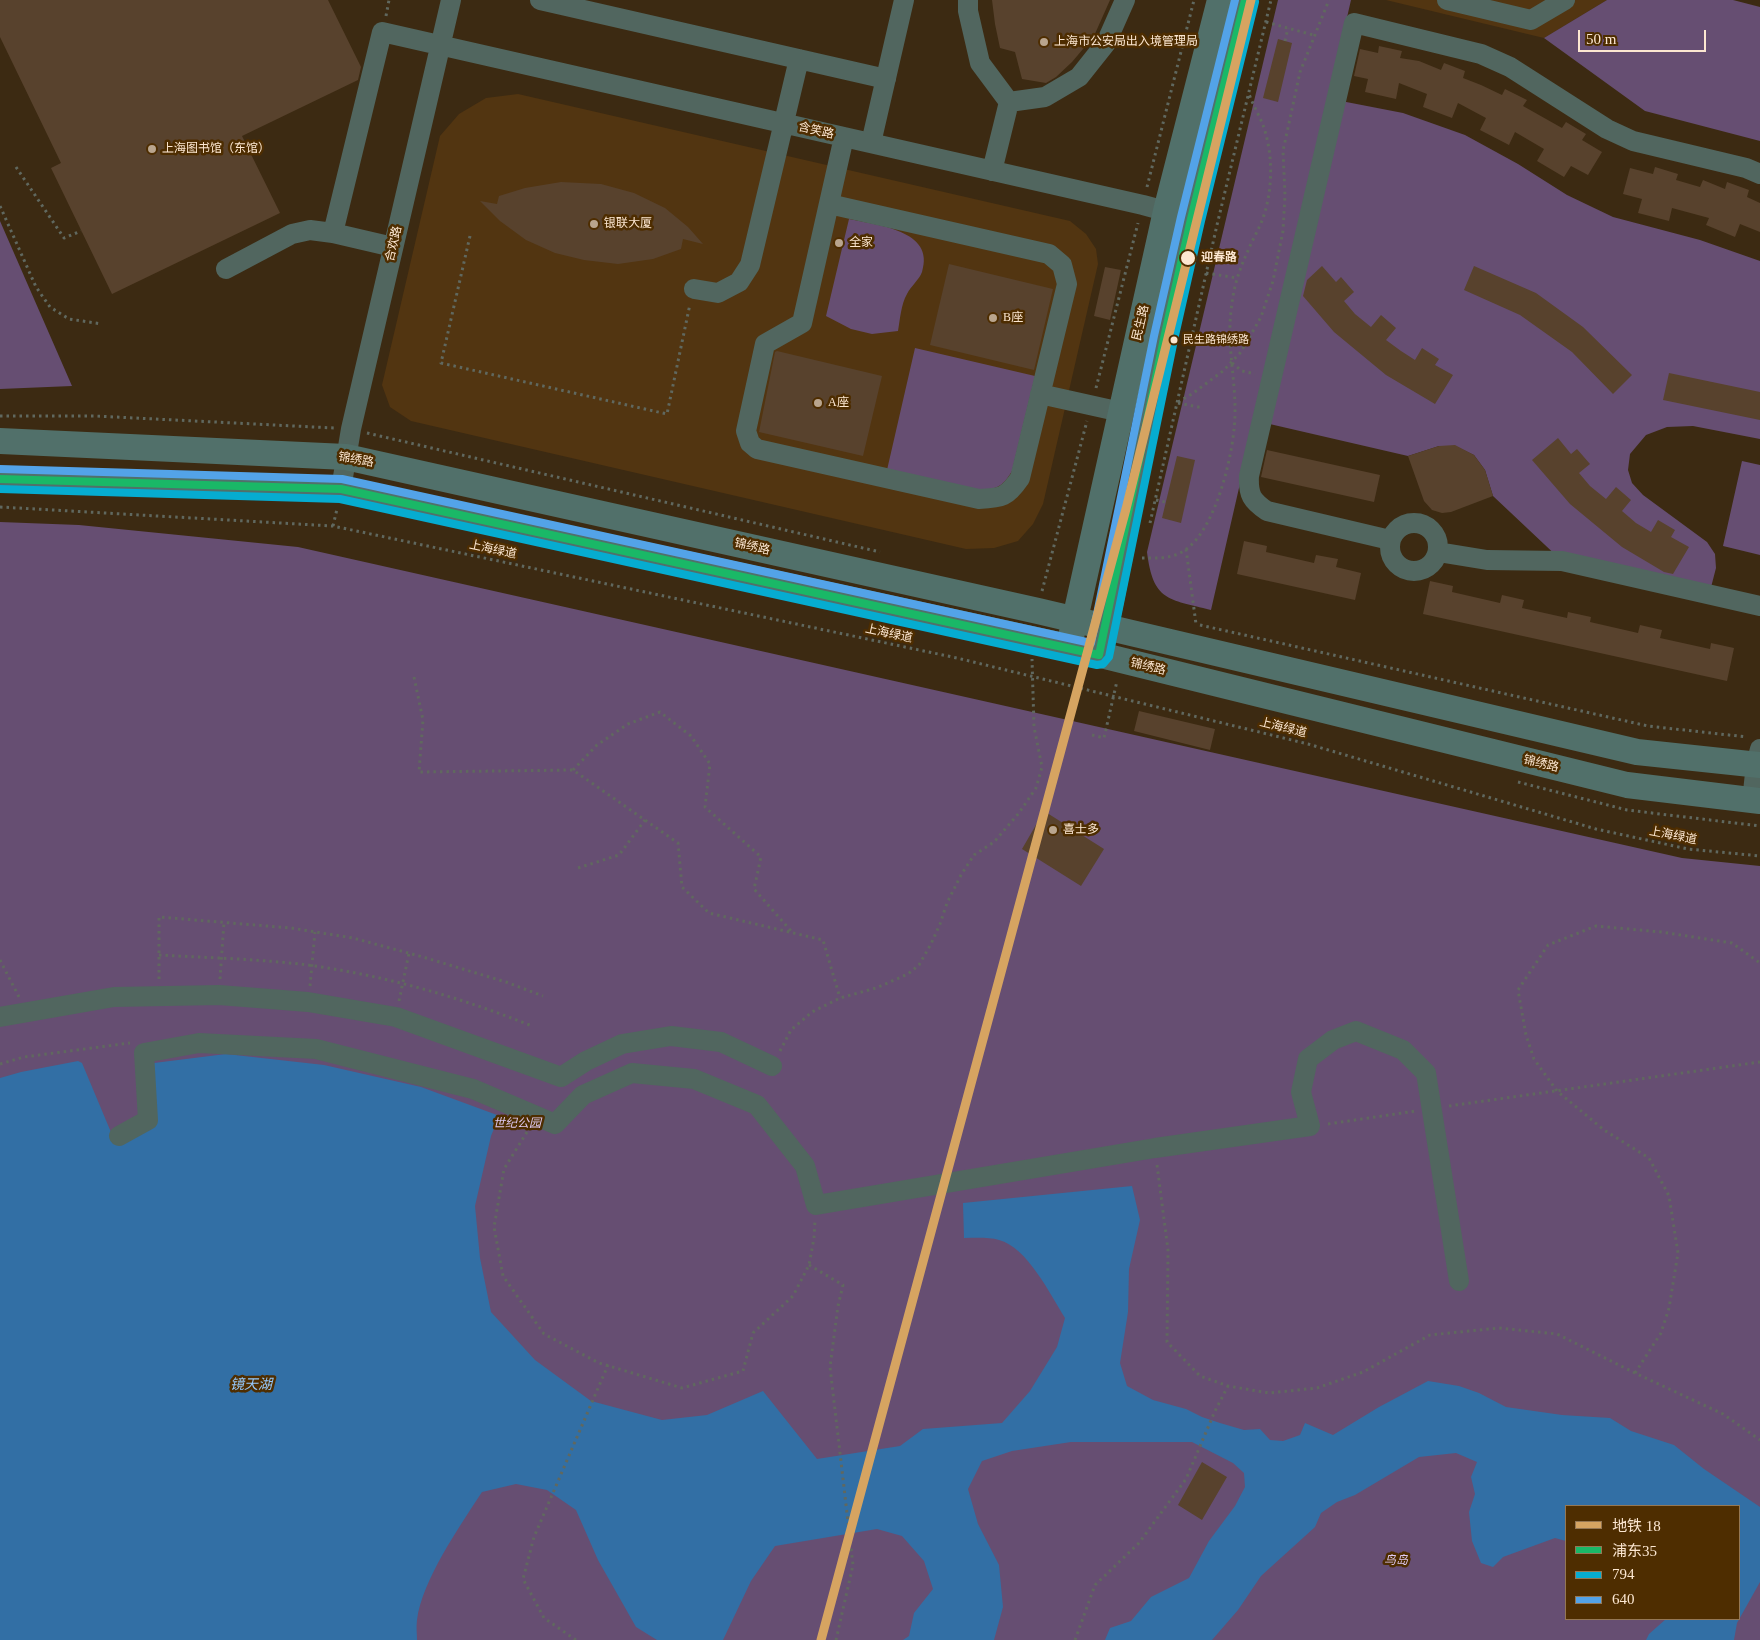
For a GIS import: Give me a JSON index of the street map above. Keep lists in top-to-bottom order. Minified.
{"streets":{"main road":["民生路","锦绣路"],"street":["含笑路","合欢路"],"path":["上海绿道"]},"crossings":[["含笑路","合欢路"],["含笑路","民生路"],["合欢路","锦绣路"],["民生路","锦绣路"]],"water":["镜天湖"],"parks":["世纪公园","鸟岛"],"places":["上海市公安局出入境管理局","上海图书馆（东馆）","银联大厦","全家","迎春路","B座","民生路锦绣路","A座","喜士多"],"lines":["metro line 18","transit line 浦东35","transit line 640","transit line 794"],"legend":["地铁 18","浦东35","794","640"],"scale_bar":"50 m"}
